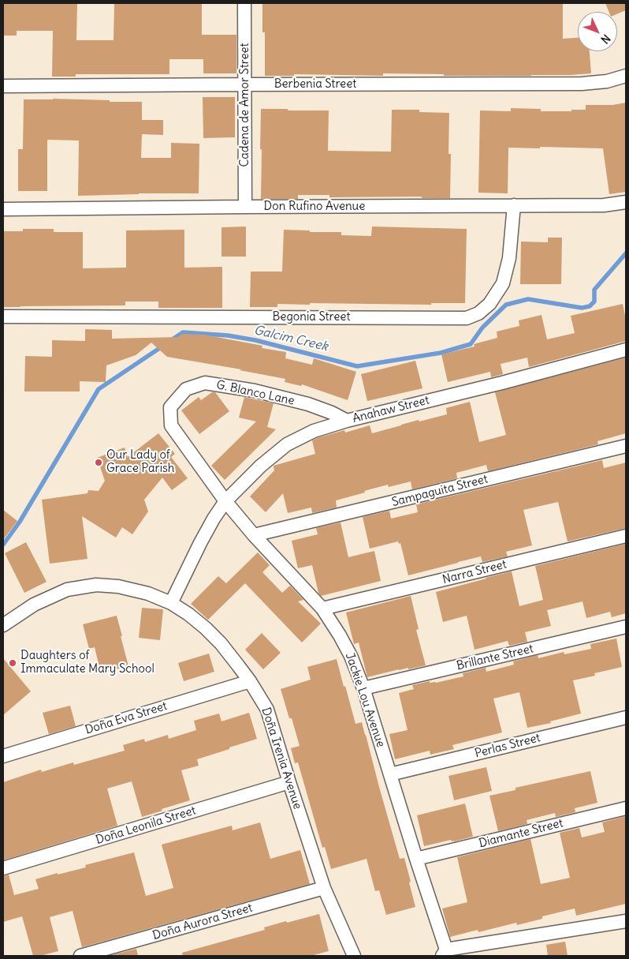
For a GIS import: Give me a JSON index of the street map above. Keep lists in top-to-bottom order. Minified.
{"streets":{"street":["Berbenia Street","Cadena de Amor Street","Don Rufino Avenue","Begonia Street","G. Blanco Lane","Anahaw Street","Sampaguita Street","Narra Street","Brillante Street","Jackie Lou Avenue","Doña Eva Street","Perlas Street","Doña Irenia Avenue","Doña Leonila Street","Diamante Street","Doña Aurora Street"]},"crossings":[["Berbenia Street","Cadena de Amor Street"],["Cadena de Amor Street","Don Rufino Avenue"],["Don Rufino Avenue","Begonia Street"],["G. Blanco Lane","Anahaw Street"],["G. Blanco Lane","Jackie Lou Avenue"],["Anahaw Street","Jackie Lou Avenue"],["Anahaw Street","Doña Irenia Avenue"],["Sampaguita Street","Jackie Lou Avenue"],["Narra Street","Jackie Lou Avenue"],["Brillante Street","Jackie Lou Avenue"],["Jackie Lou Avenue","Perlas Street"],["Jackie Lou Avenue","Diamante Street"],["Doña Eva Street","Doña Irenia Avenue"],["Doña Irenia Avenue","Doña Leonila Street"],["Doña Irenia Avenue","Doña Aurora Street"]],"water":["Galcim Creek"],"places":["Our Lady of Grace Parish","Daughters of Immaculate Mary School"],"north":"bottom right"}
